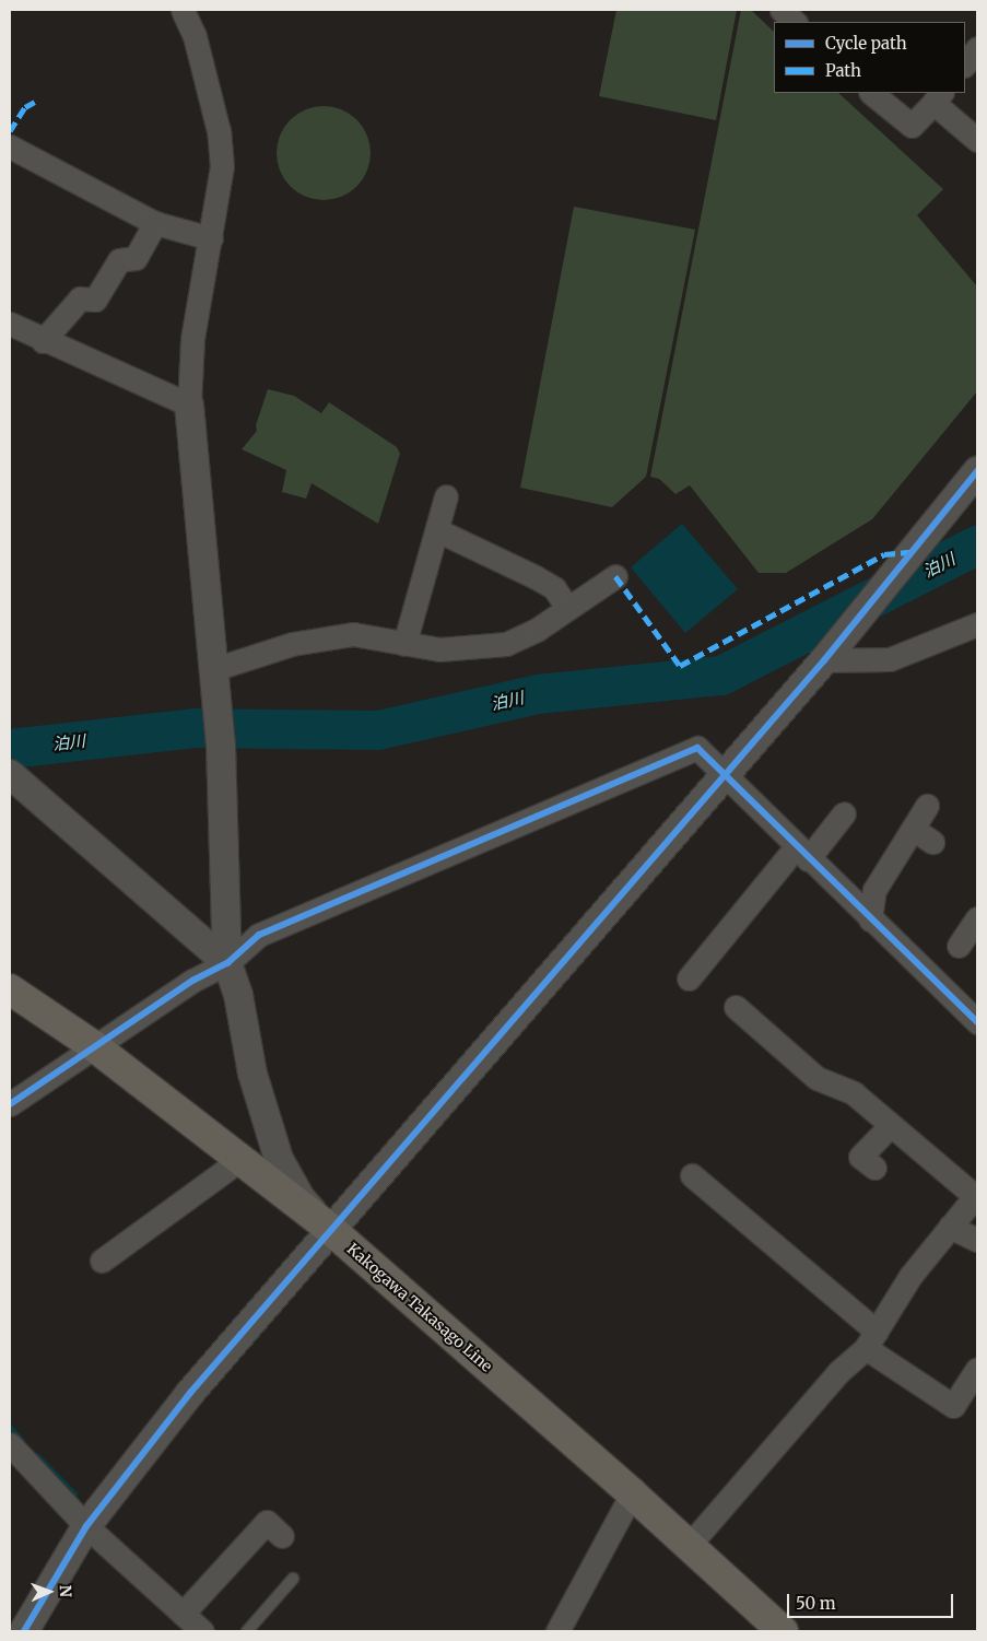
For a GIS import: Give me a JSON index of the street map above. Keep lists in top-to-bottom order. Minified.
{"streets":{"main road":["Kakogawa Takasago Line"]},"water":["泊川"],"legend":["Cycle path","Path"],"scale_bar":"50 m","north":"right"}
